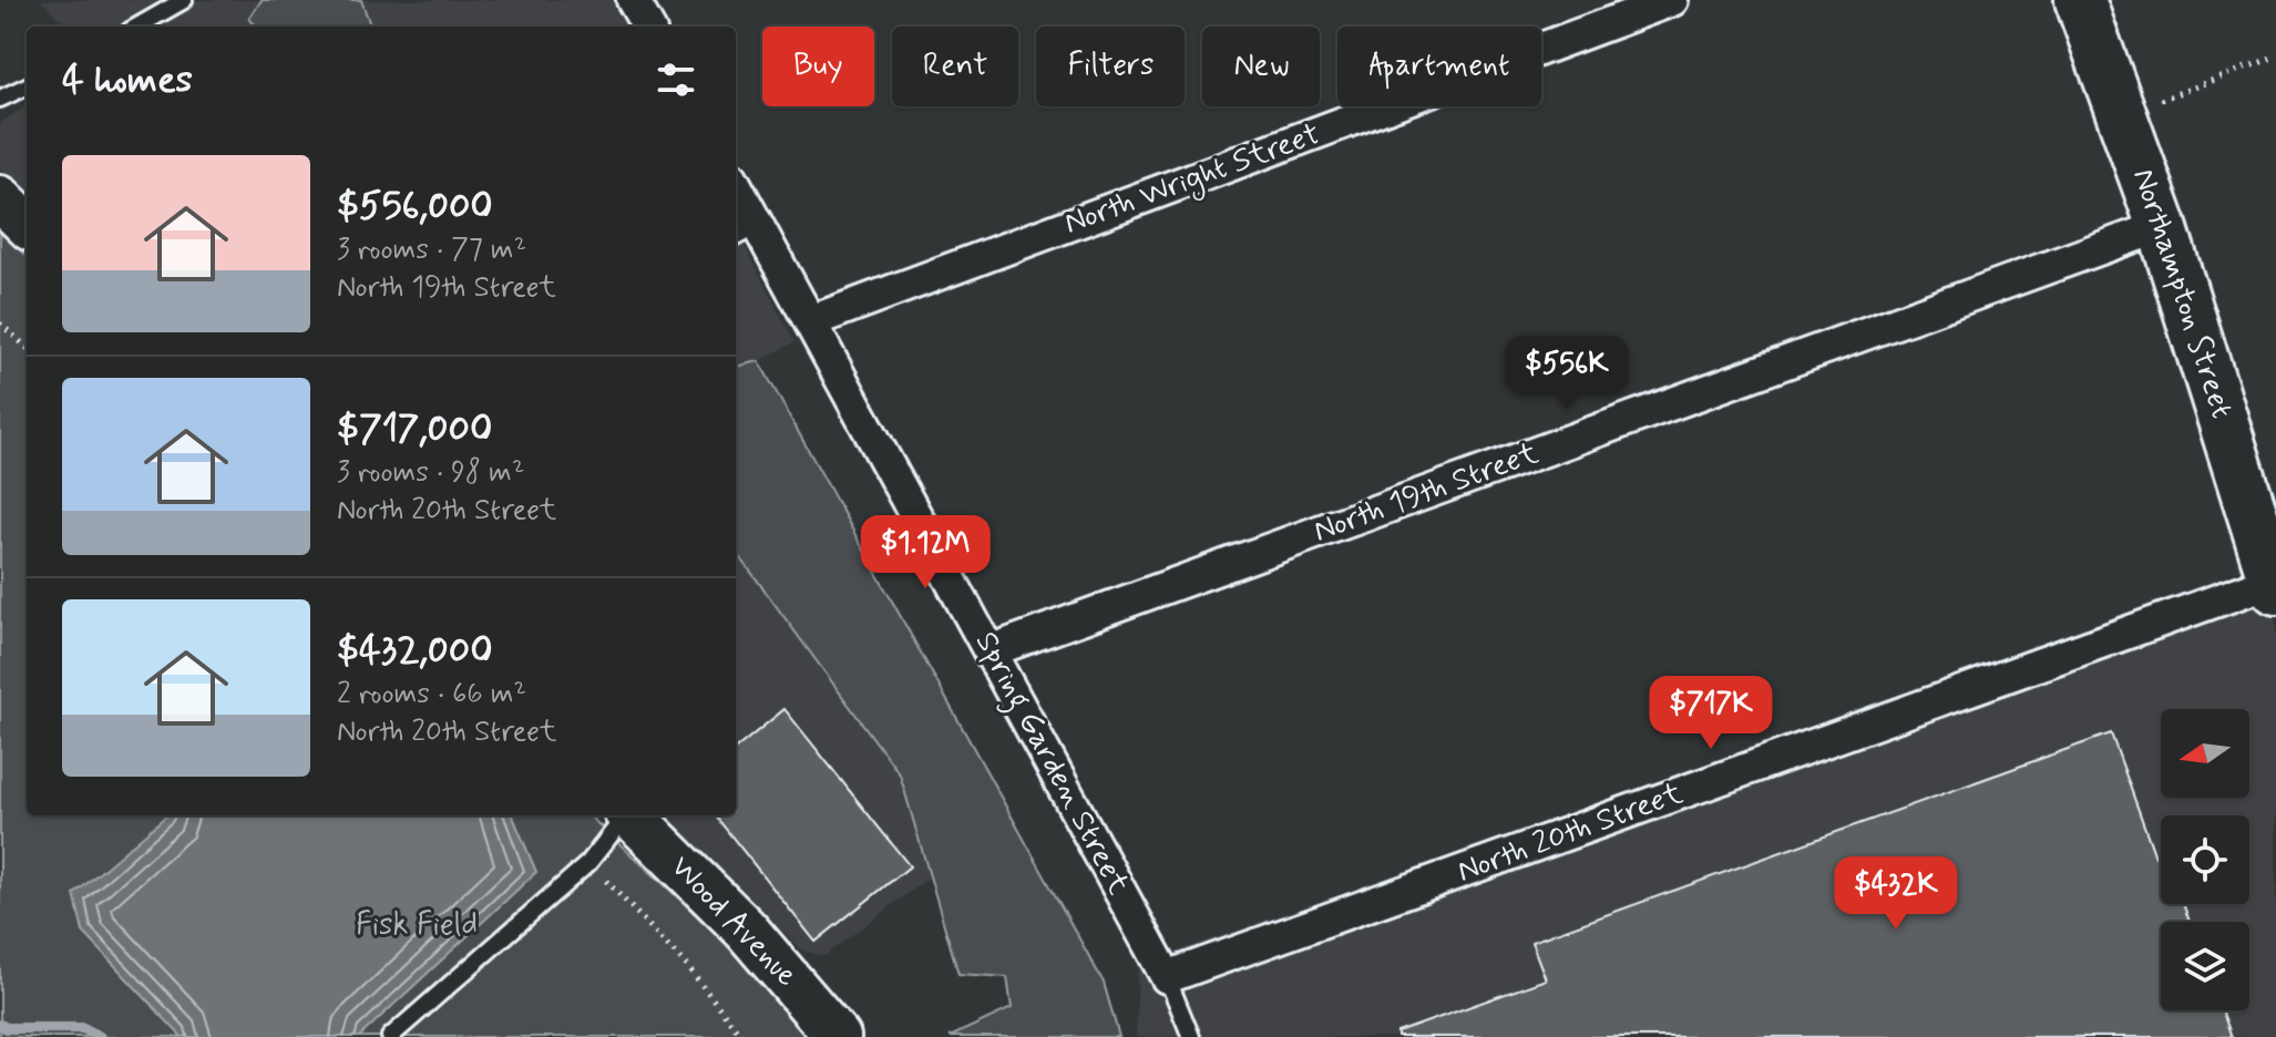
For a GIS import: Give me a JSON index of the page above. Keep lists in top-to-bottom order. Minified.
{"streets":{"main road":["Northampton Street","Wood Avenue"],"street":["North Wright Street","North 19th Street","Spring Garden Street","North 20th Street"]},"crossings":[["North Wright Street","Spring Garden Street"],["Northampton Street","North 19th Street"],["Northampton Street","North 20th Street"],["North 19th Street","Spring Garden Street"],["Spring Garden Street","North 20th Street"]],"parks":["Fisk Field"],"north":"left","page":{"chip":["Buy","Rent","Filters","New","Apartment"],"heading":"4 homes","list":[{"name":"$556,000","note":"3 rooms · 77 m² · North 19th Street"},{"name":"$717,000","note":"3 rooms · 98 m² · North 20th Street"},{"name":"$432,000","note":"2 rooms · 66 m² · North 20th Street"}],"price":["$556K","$1.12M","$717K","$432K"]}}
